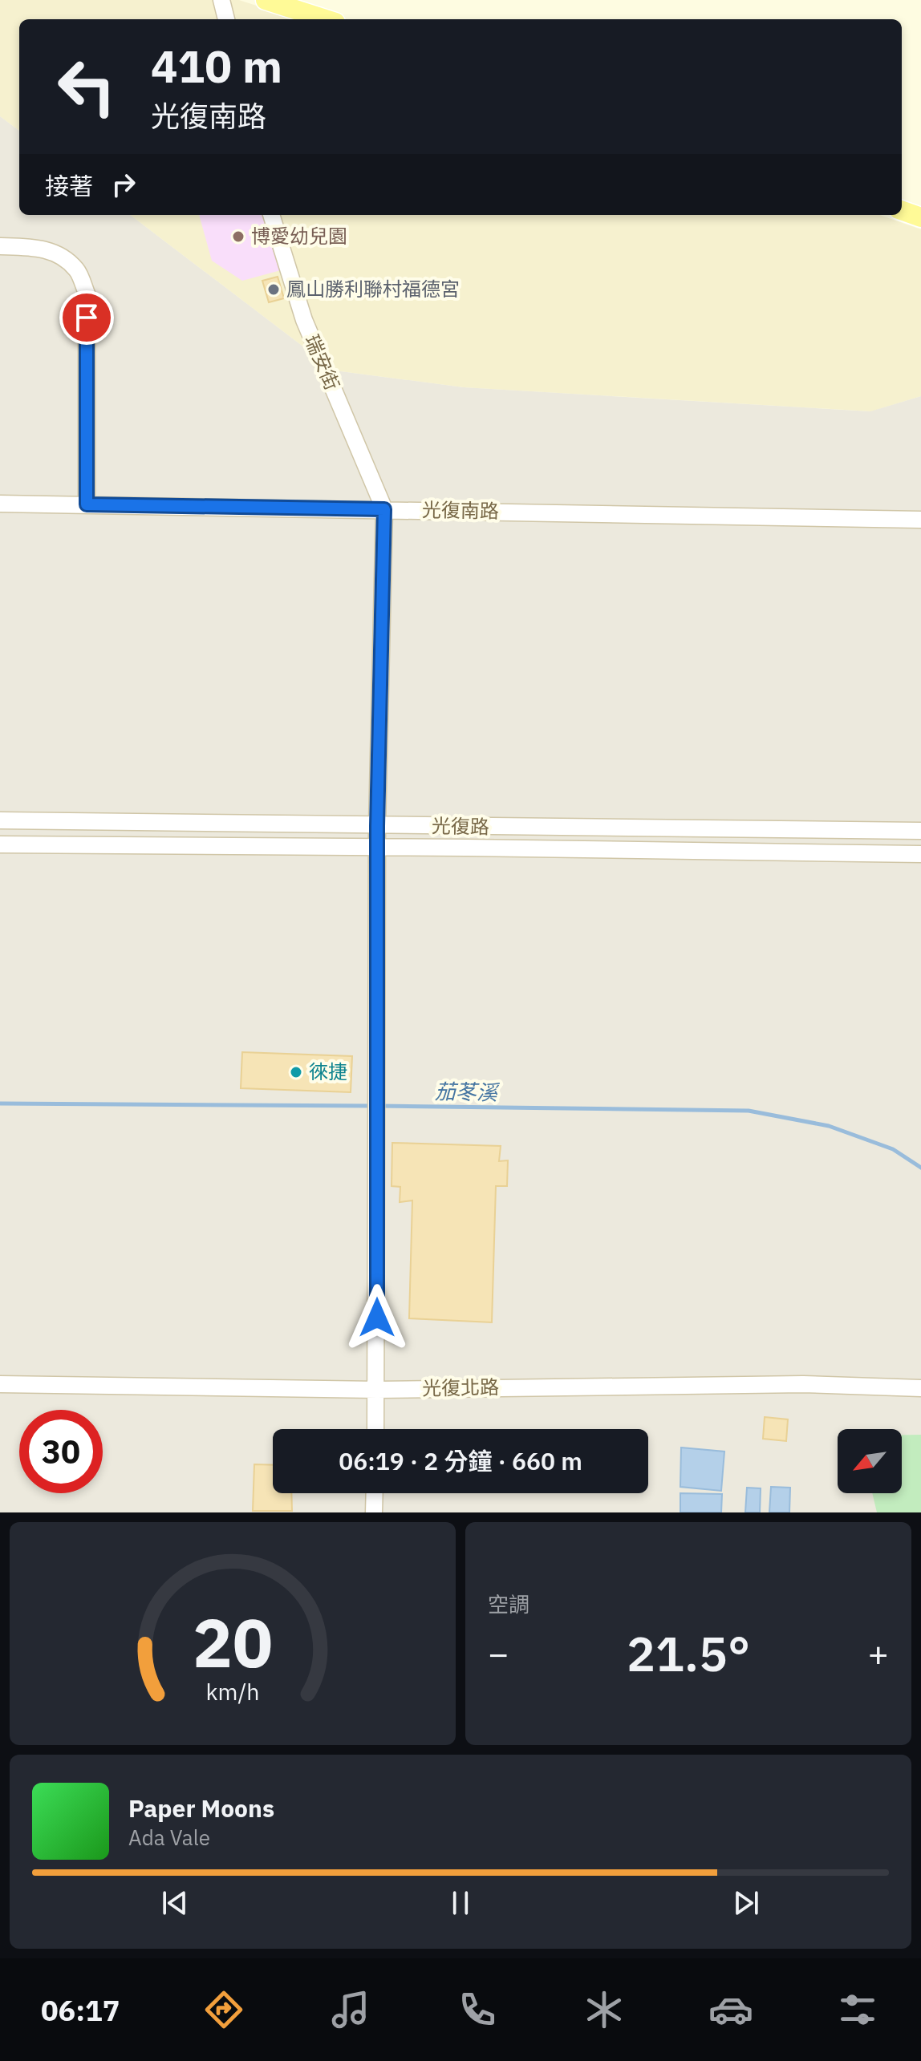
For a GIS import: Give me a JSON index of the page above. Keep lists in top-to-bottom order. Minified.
{"streets":{"street":["瑞安街","光復南路","光復路","光復北路"]},"crossings":[["瑞安街","光復南路"]],"water":["茄苳溪"],"places":["博愛幼兒園","鳳山勝利聯村福德宮","徠捷"],"north":"bottom left","page":{"turn":["410 m","光復南路"],"then":"接著","limit":"30","trip":"06:19 · 2 分鐘 · 660 m","tile":"空調","heat":["−","21.5°","+"],"song":["Paper Moons","Ada Vale"],"tabs":"06:17","gauge":["20","km/h"]}}
